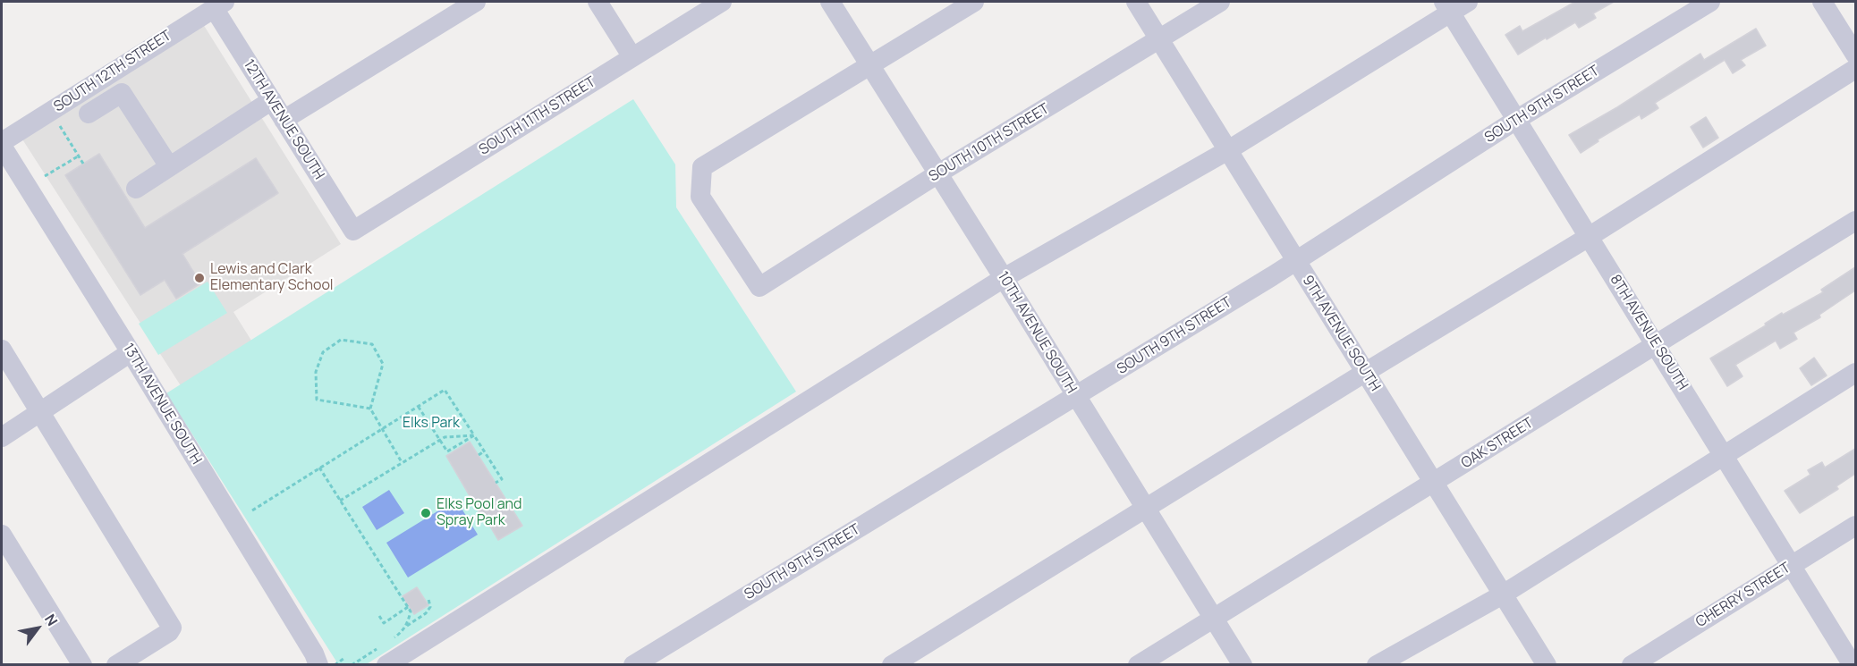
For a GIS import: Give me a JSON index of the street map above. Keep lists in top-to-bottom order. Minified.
{"streets":{"street":["SOUTH 12TH STREET","SOUTH 9TH STREET","SOUTH 11TH STREET","12TH AVENUE SOUTH","SOUTH 10TH STREET","10TH AVENUE SOUTH","8TH AVENUE SOUTH","9TH AVENUE SOUTH","13TH AVENUE SOUTH","OAK STREET","CHERRY STREET"]},"crossings":[["SOUTH 12TH STREET","12TH AVENUE SOUTH"],["SOUTH 12TH STREET","13TH AVENUE SOUTH"],["SOUTH 9TH STREET","10TH AVENUE SOUTH"],["SOUTH 9TH STREET","8TH AVENUE SOUTH"],["SOUTH 9TH STREET","9TH AVENUE SOUTH"],["SOUTH 11TH STREET","12TH AVENUE SOUTH"],["SOUTH 10TH STREET","10TH AVENUE SOUTH"],["SOUTH 10TH STREET","9TH AVENUE SOUTH"],["10TH AVENUE SOUTH","OAK STREET"],["8TH AVENUE SOUTH","OAK STREET"],["8TH AVENUE SOUTH","CHERRY STREET"],["9TH AVENUE SOUTH","OAK STREET"]],"parks":["Elks Park"],"places":["Lewis and Clark Elementary School","Elks Pool and Spray Park"],"north":"top right"}
